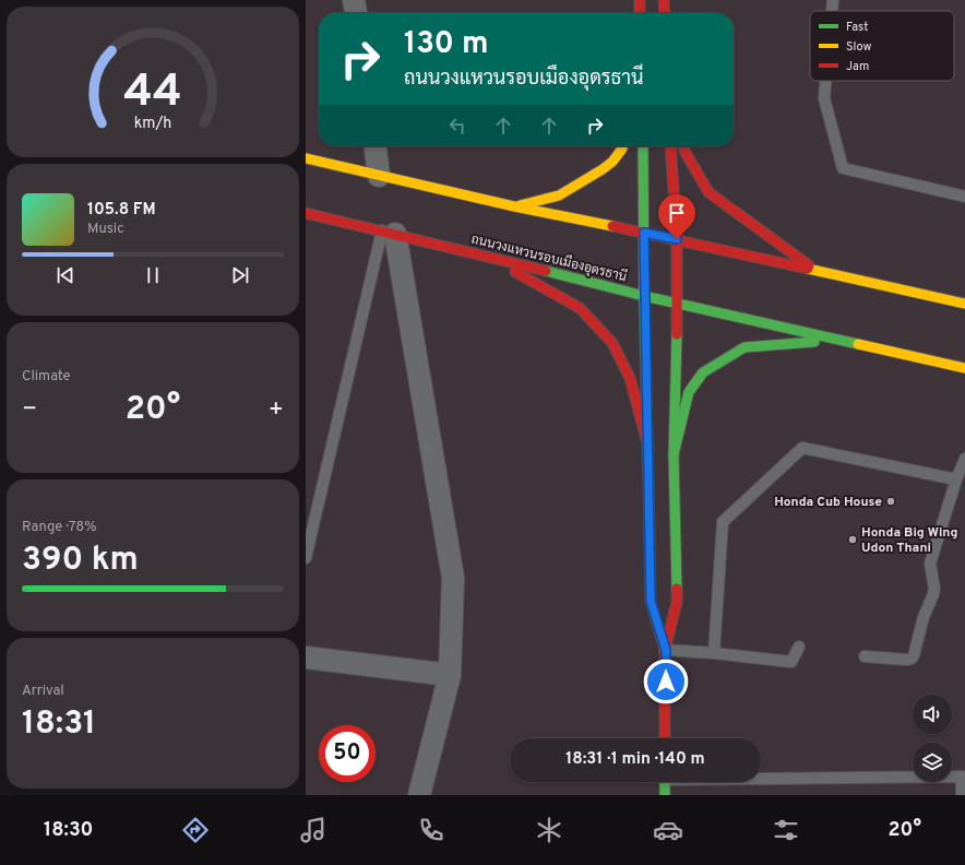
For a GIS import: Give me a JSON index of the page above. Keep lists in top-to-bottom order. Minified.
{"streets":{"main road":["ถนนวงแหวนรอบเมืองอุดรธานี"]},"places":["Honda Cub House","Honda Big Wing Udon Thani"],"legend":["Fast","Slow","Jam"],"page":{"turn":["130 m","ถนนวงแหวนรอบเมืองอุดรธานี"],"song":["105.8 FM","Music"],"tile":["Climate",["Range · 78%","390 km"],["Arrival","18:31"]],"heat":["−","20°","+"],"limit":"50","trip":"18:31 · 1 min · 140 m","tabs":["18:30","20°"],"gauge":["44","km/h"]}}
